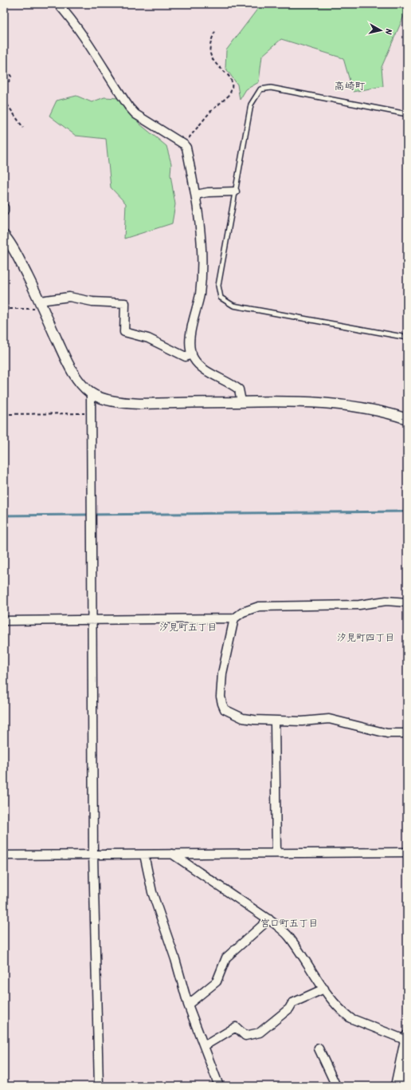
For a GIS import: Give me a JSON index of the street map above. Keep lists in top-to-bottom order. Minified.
{"districts":["高崎町","汐見町五丁目","汐見町四丁目","宮口町五丁目"],"north":"right"}
